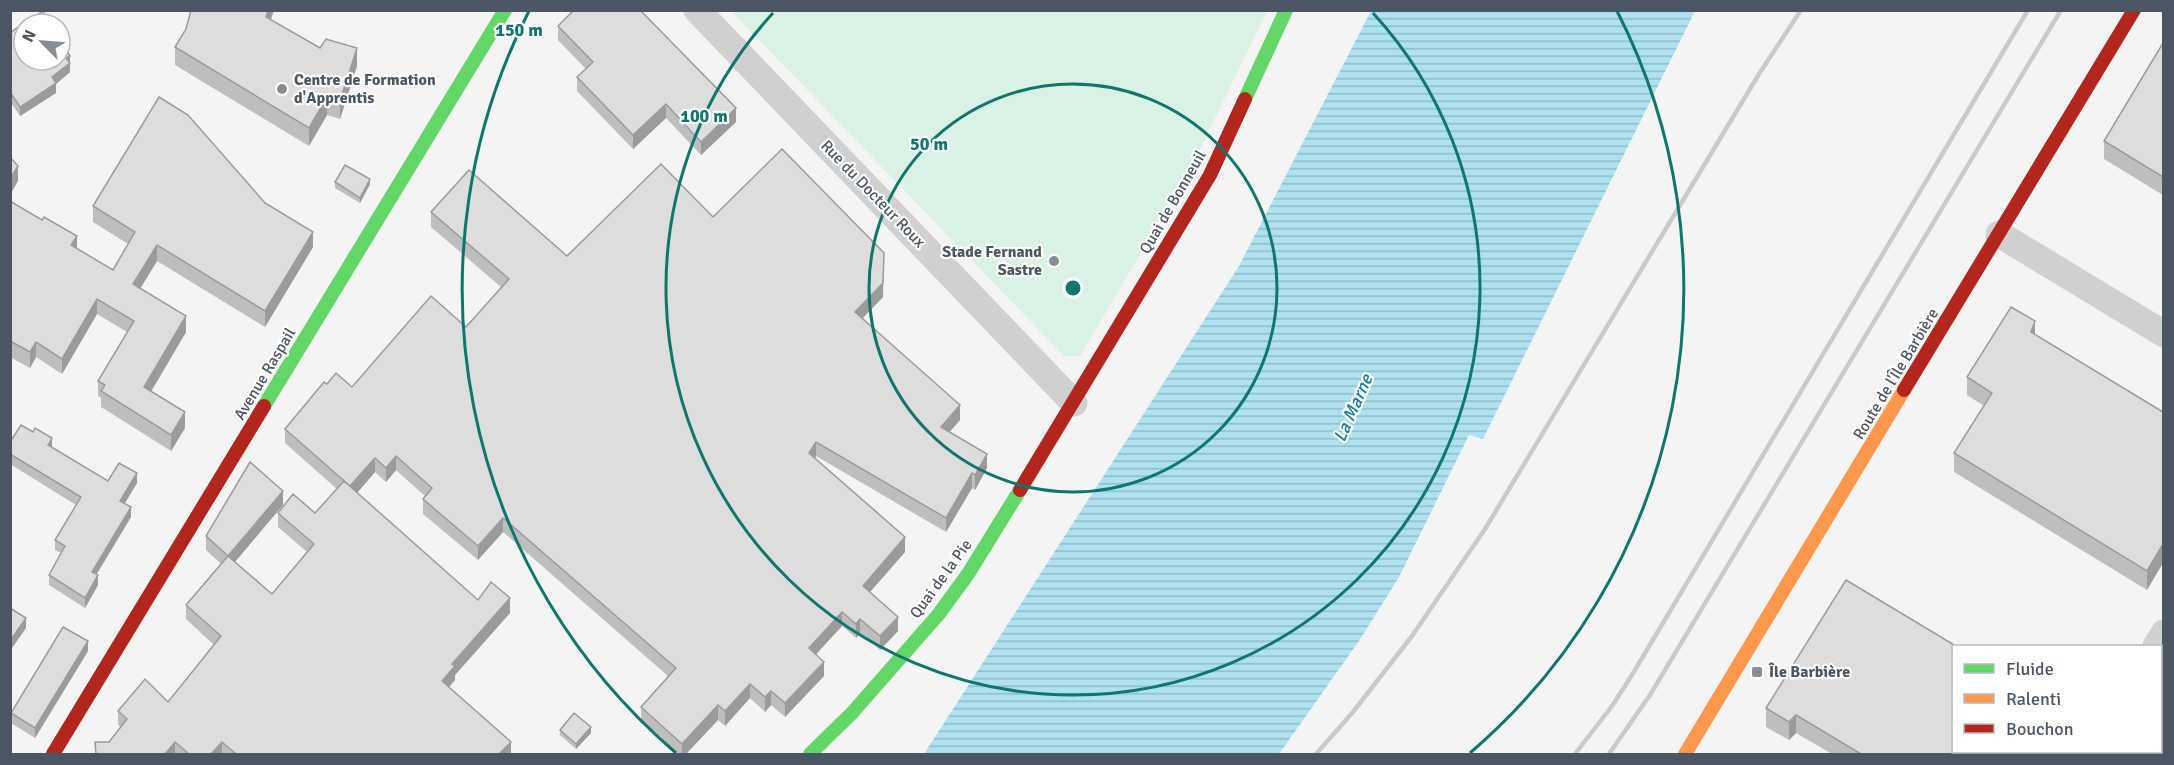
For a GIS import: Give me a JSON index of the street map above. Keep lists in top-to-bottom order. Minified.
{"streets":{"street":["Rue du Docteur Roux","Quai de Bonneuil","Avenue Raspail","Route de l'Île Barbière","Quai de la Pie"]},"crossings":[["Rue du Docteur Roux","Quai de Bonneuil"],["Rue du Docteur Roux","Quai de la Pie"],["Quai de Bonneuil","Quai de la Pie"]],"water":["La Marne"],"places":{"other":["Centre de Formation d'Apprentis","Stade Fernand Sastre"],"transit":["Île Barbière"]},"legend":["Fluide","Ralenti","Bouchon"],"north":"top left","rings":["150 m","100 m","50 m"]}
